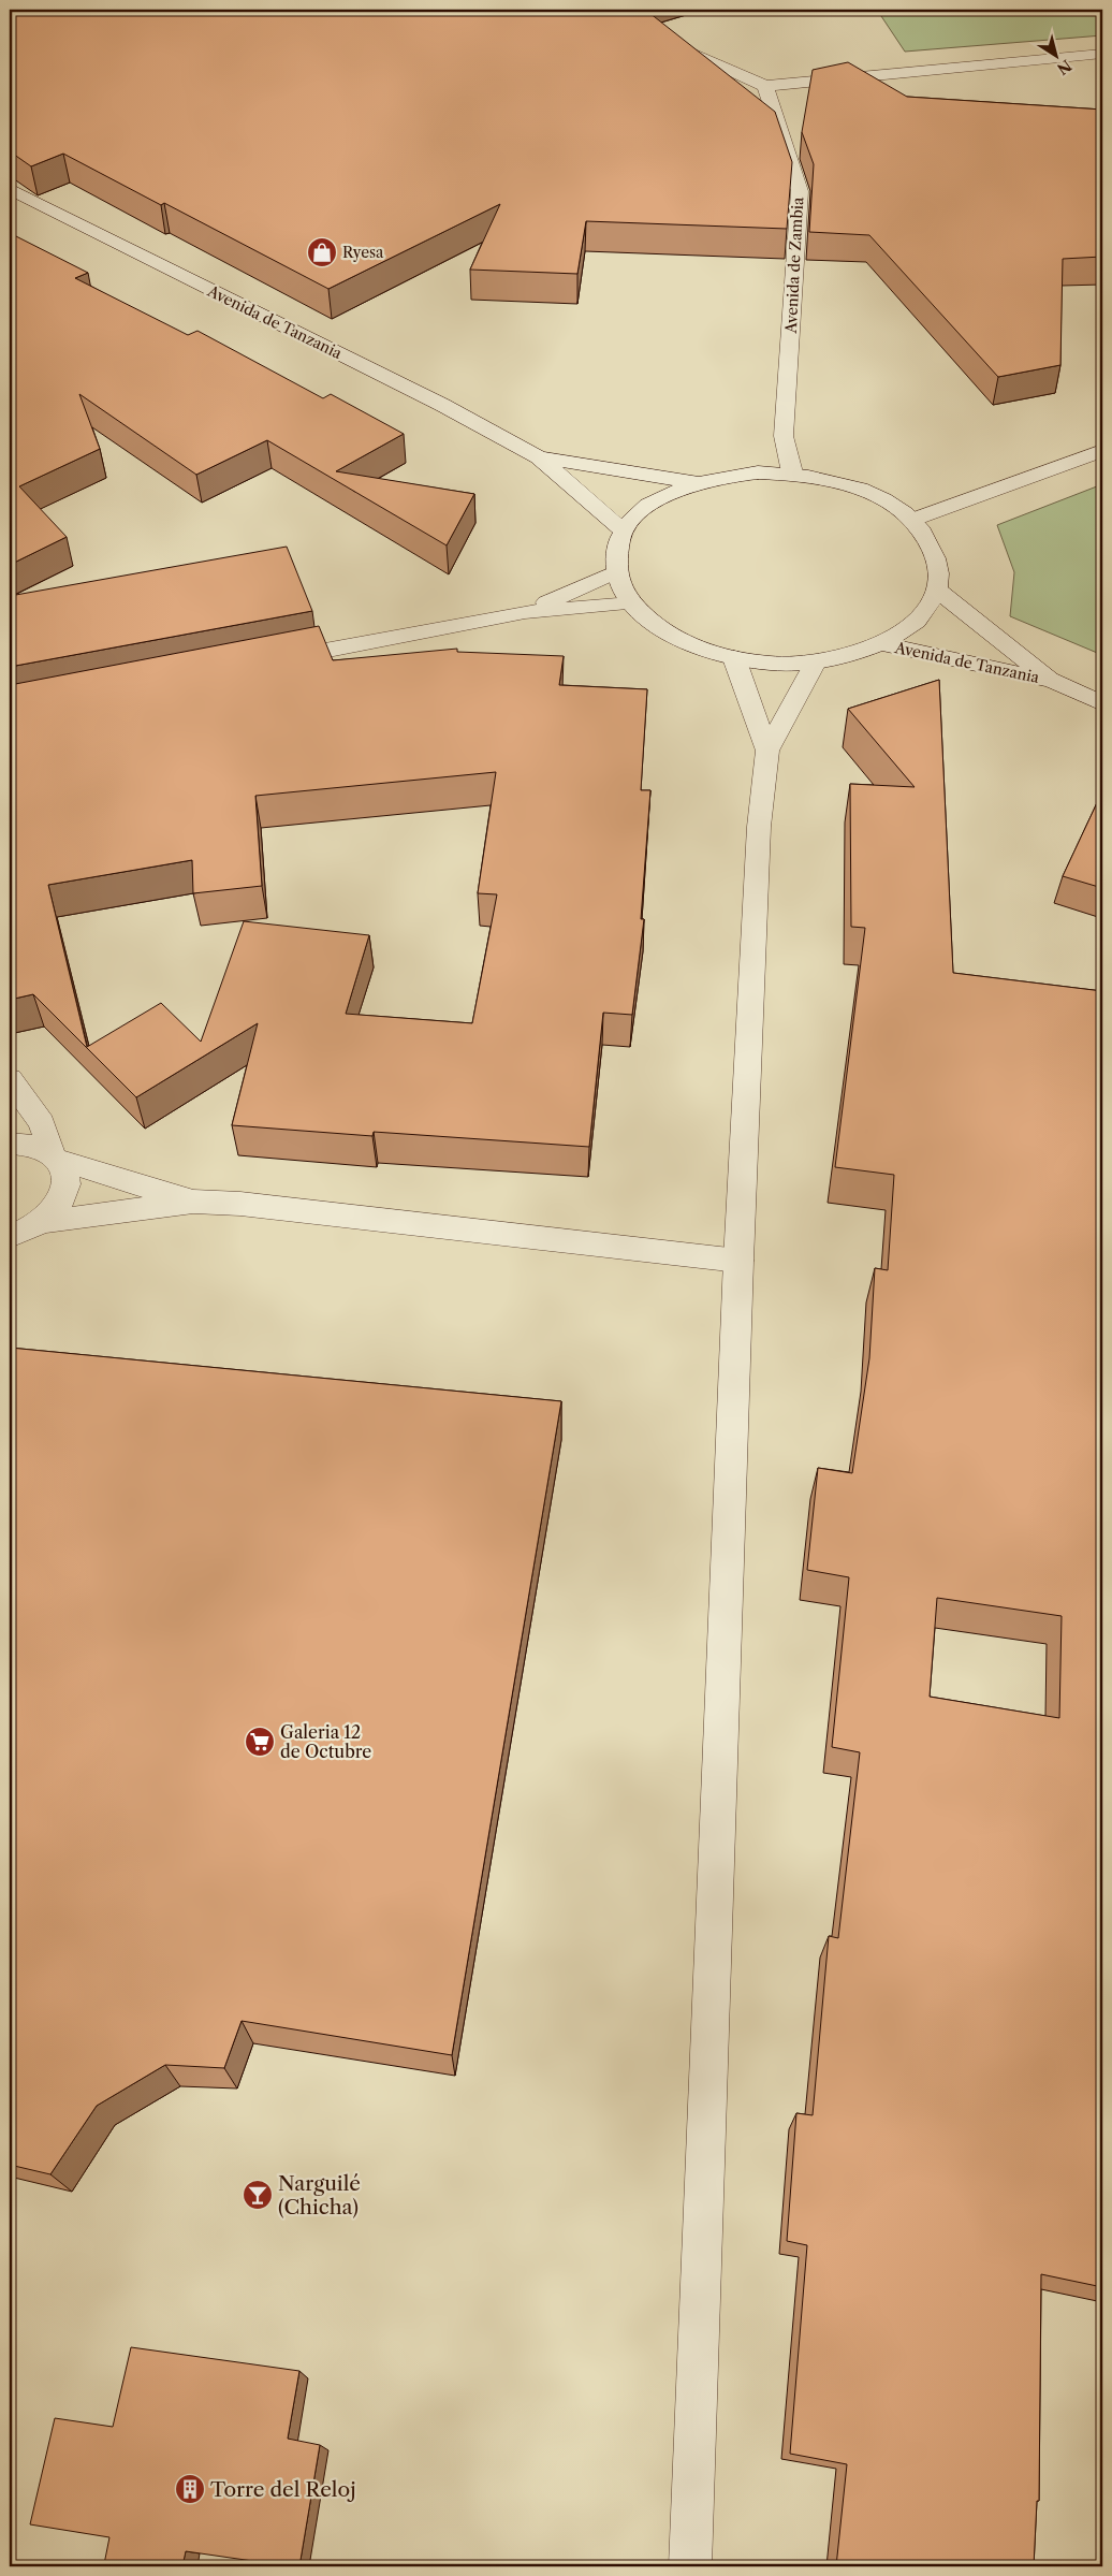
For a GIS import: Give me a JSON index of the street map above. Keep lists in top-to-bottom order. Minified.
{"streets":{"street":["Avenida de Zambia","Avenida de Tanzania"]},"places":{"shop":["Ryesa"],"supermarket":["Galeria 12 de Octubre"],"bar":["Narguilé (Chicha)"],"building":["Torre del Reloj"]},"north":"bottom right"}
